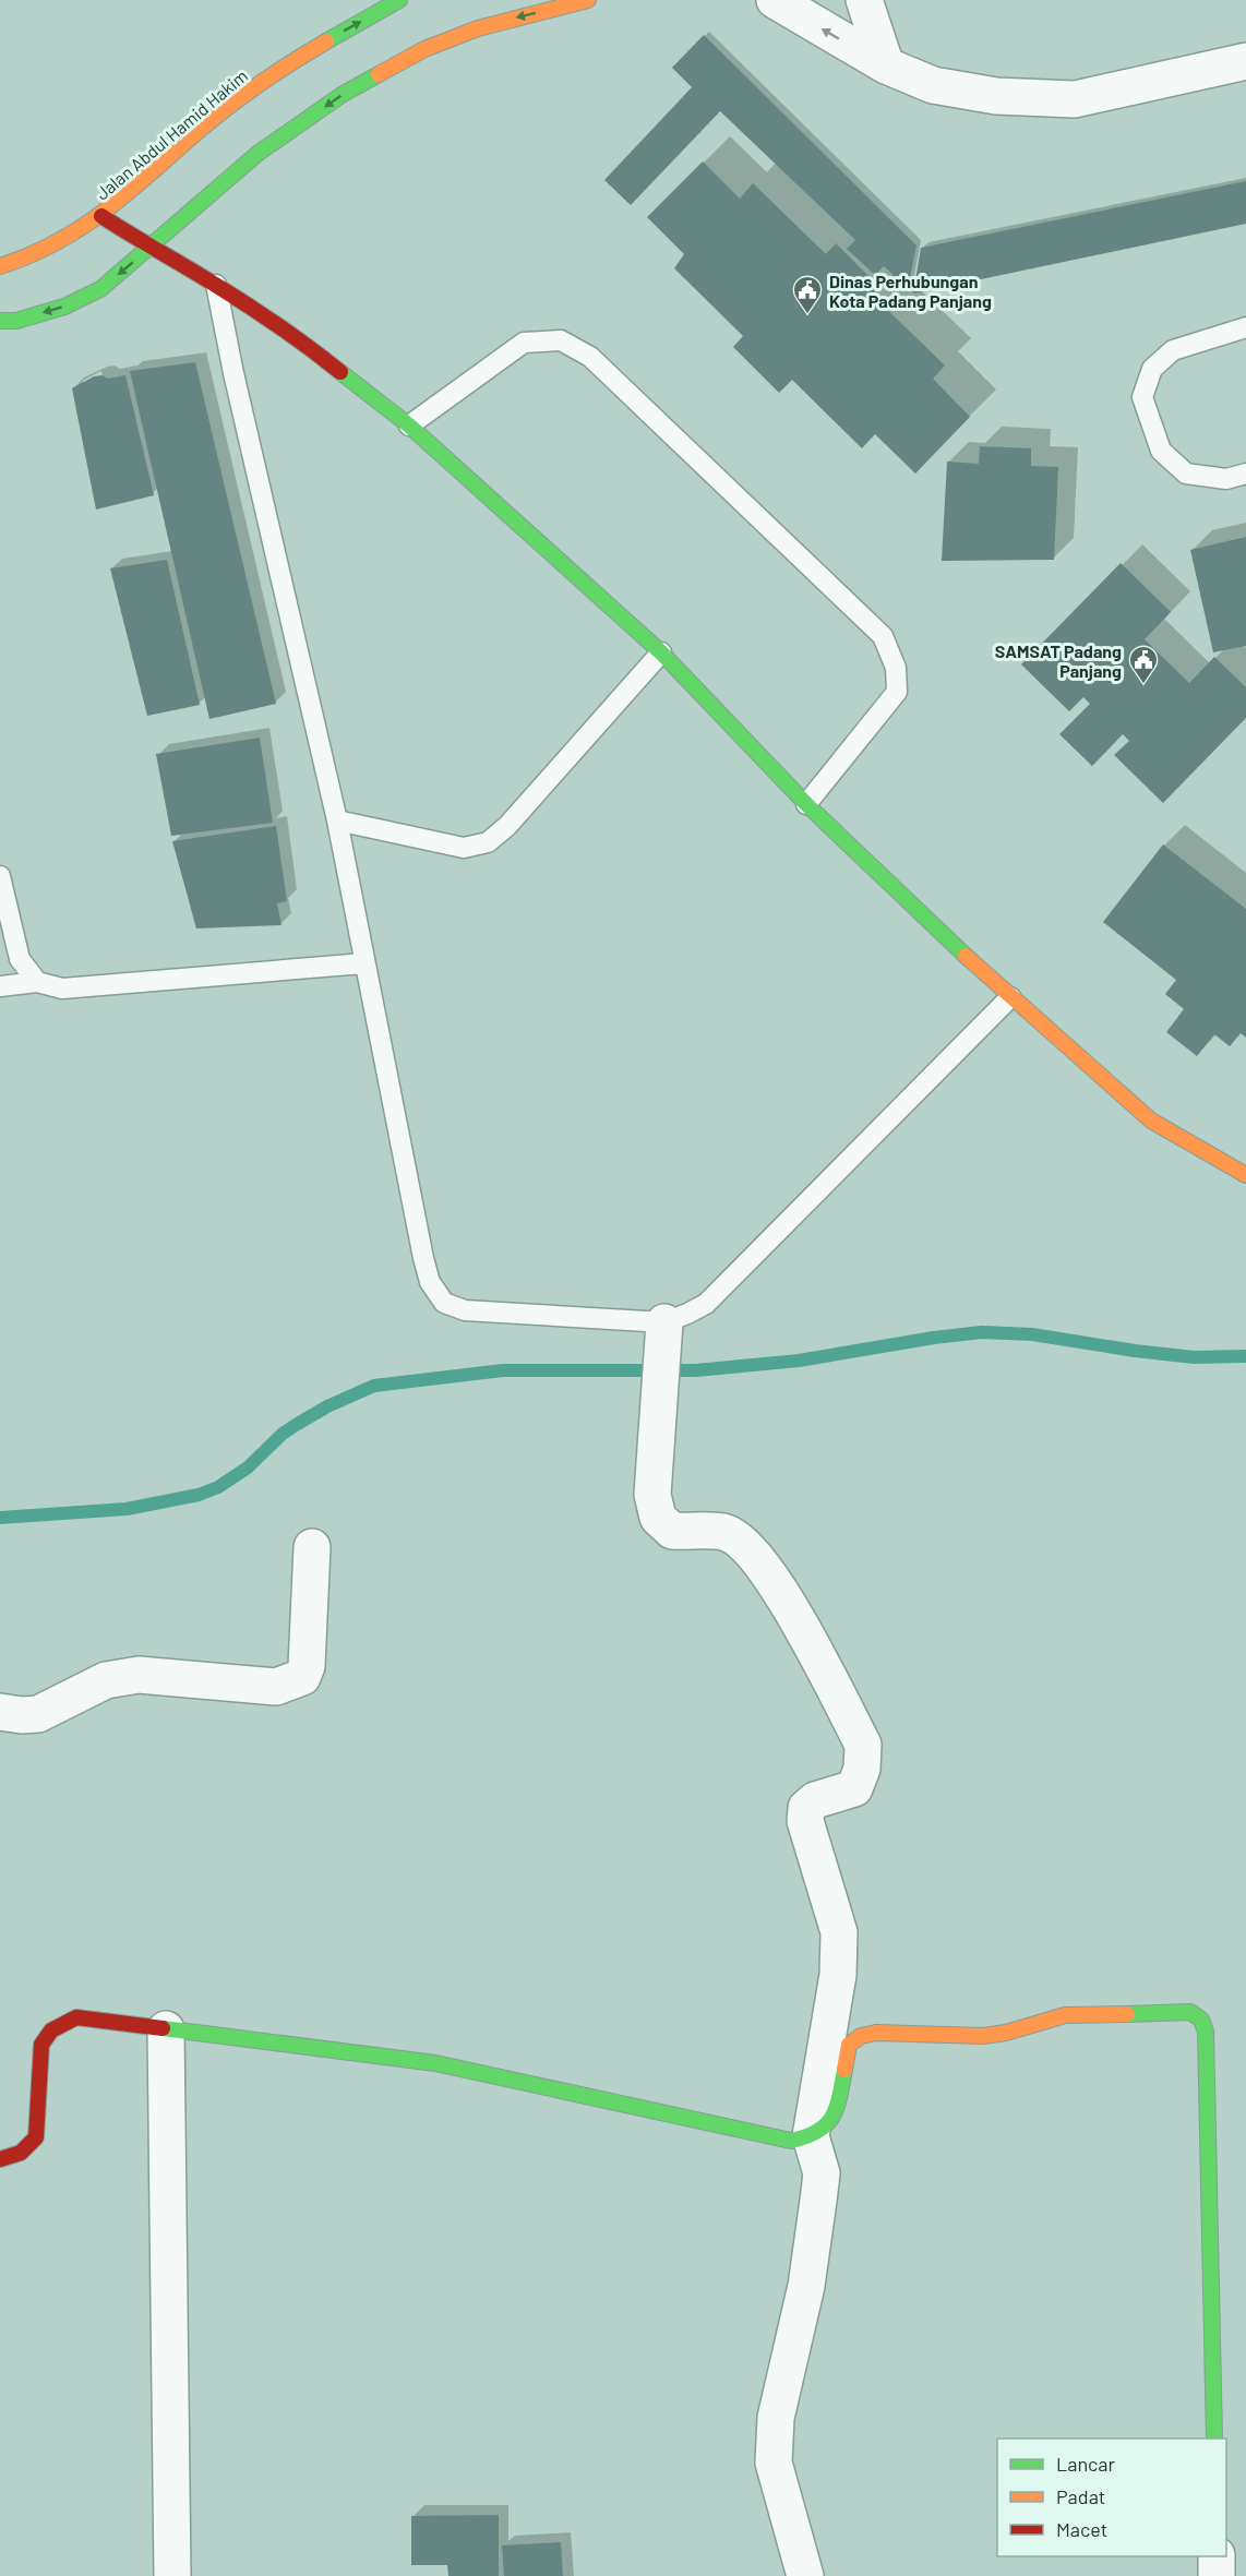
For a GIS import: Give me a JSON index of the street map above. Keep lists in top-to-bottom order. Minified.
{"streets":{"main road":["Jalan Abdul Hamid Hakim"]},"places":{"public building":["Dinas Perhubungan Kota Padang Panjang","SAMSAT Padang Panjang"]},"legend":["Lancar","Padat","Macet"]}
